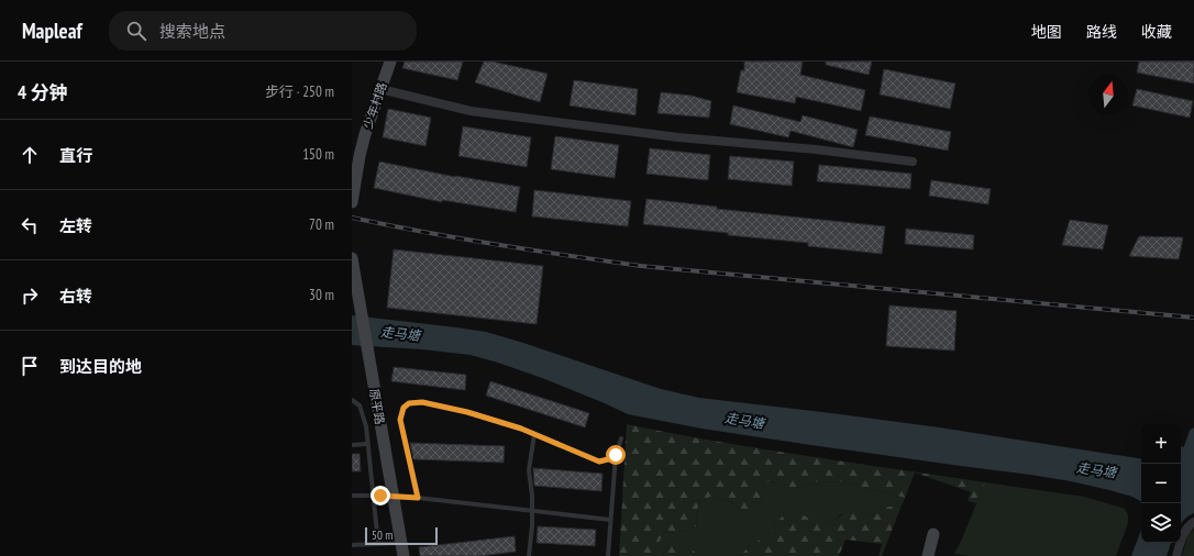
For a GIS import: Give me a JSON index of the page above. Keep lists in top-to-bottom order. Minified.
{"streets":{"street":["少年村路","原平路"]},"water":["走马塘"],"scale_bar":"50 m","north":"top","page":{"header":"Mapleaf","search":"搜索地点","nav":["地图","路线","收藏"],"heading":["4 分钟","步行 · 250 m"],"list":[["直行","150 m"],["左转","70 m"],["右转","30 m"],"到达目的地"],"map_buttons":["+","−"],"scale":"50 m"}}
